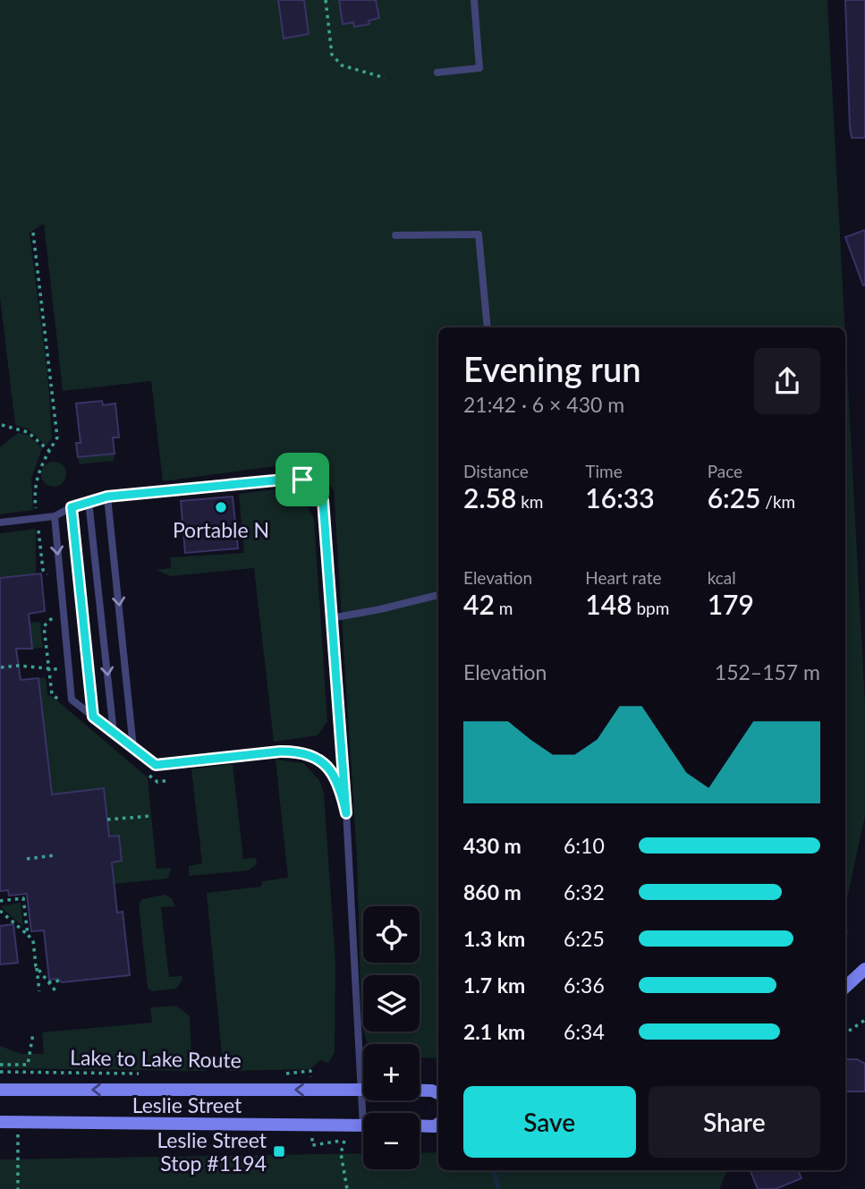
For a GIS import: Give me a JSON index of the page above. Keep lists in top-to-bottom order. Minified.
{"streets":{"main road":["Leslie Street"],"path":["Lake to Lake Route"]},"places":{"other":["Portable N"],"transit":["Leslie Street Stop #1194"]},"page":{"heading":["Evening run","21:42 · 6 × 430 m"],"stats":[["Distance","2.58 km"],["Time","16:33"],["Pace","6:25 /km"],["Elevation","42 m"],["Heart rate","148 bpm"],["kcal","179"]],"chart":["Elevation","152–157 m"],"list":[{"name":"430 m","note":"6:10"},{"name":"860 m","note":"6:32"},{"name":"1.3 km","note":"6:25"},{"name":"1.7 km","note":"6:36"},{"name":"2.1 km","note":"6:34"}],"map_buttons":["+","−"],"buttons":["Save","Share"]}}
